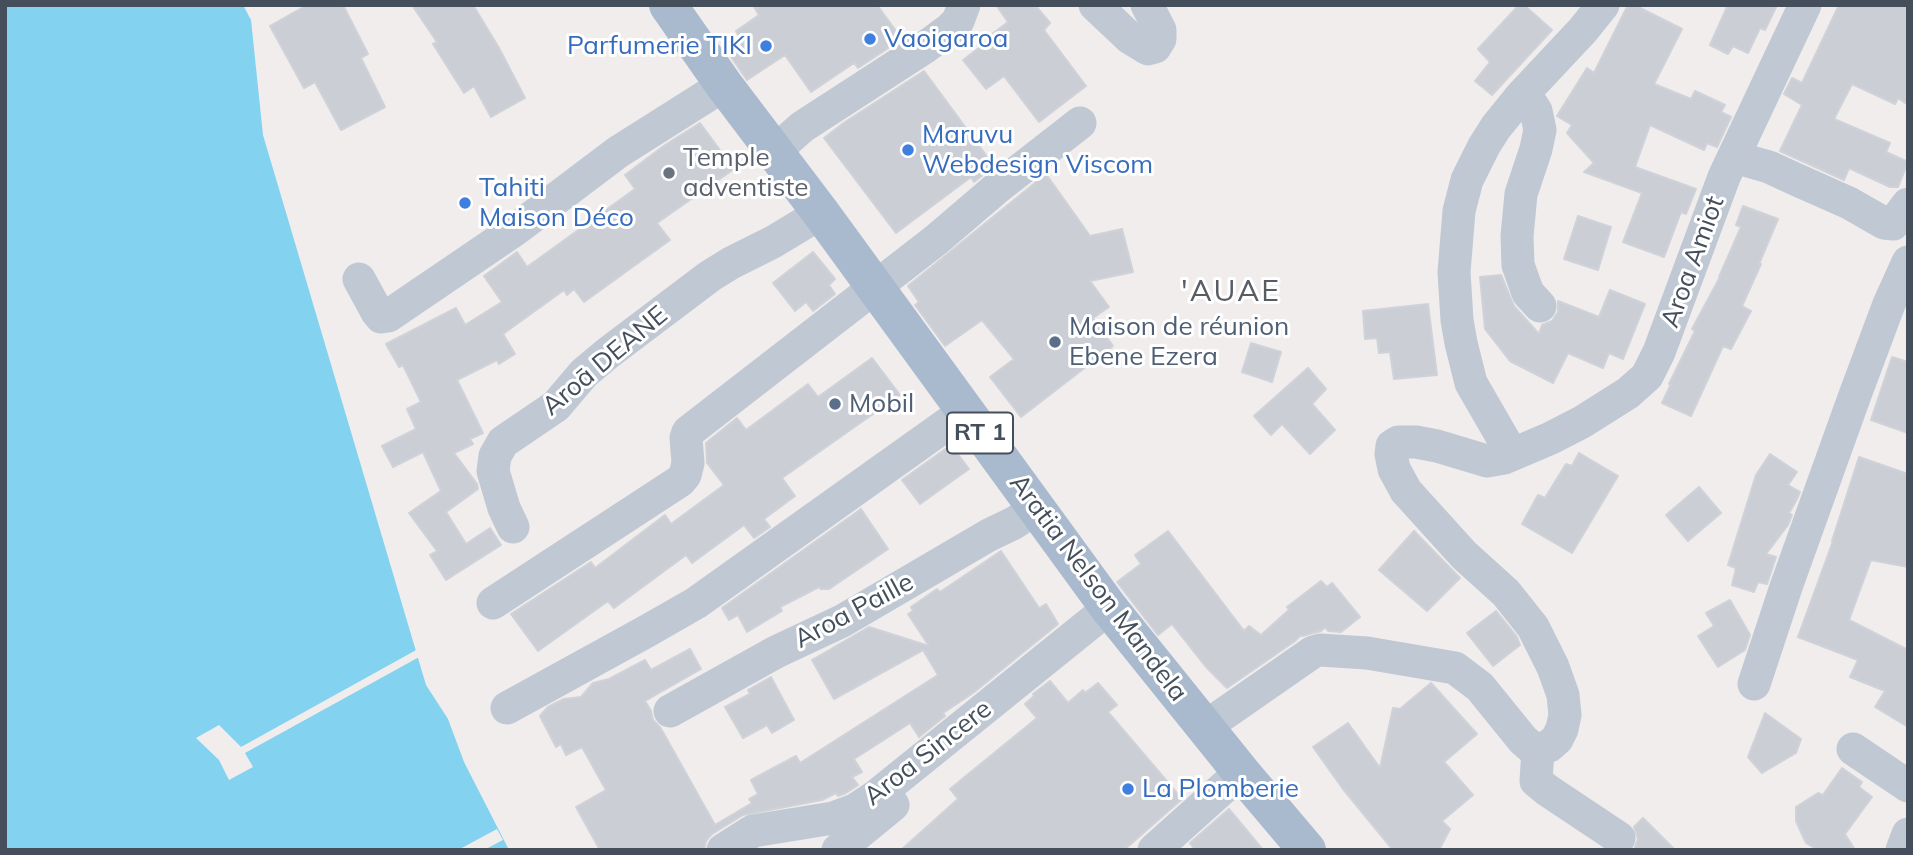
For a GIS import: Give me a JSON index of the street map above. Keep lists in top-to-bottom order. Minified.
{"streets":{"main road":["RT 1","Aratia Nelson Mandela"],"street":["Aroa Amiot","Aroā DEANE","Aroa Paille","Aroa Sincere"]},"crossings":[["Aroā DEANE","Aratia Nelson Mandela"],["Aratia Nelson Mandela","Aroa Paille"],["Aratia Nelson Mandela","Aroa Sincere"]],"districts":["'AUAE"],"places":["Vaoigaroa","Parfumerie TIKI","Maruvu Webdesign Viscom","Temple adventiste","Tahiti Maison Déco","Maison de réunion Ebene Ezera","Mobil","La Plomberie"]}
